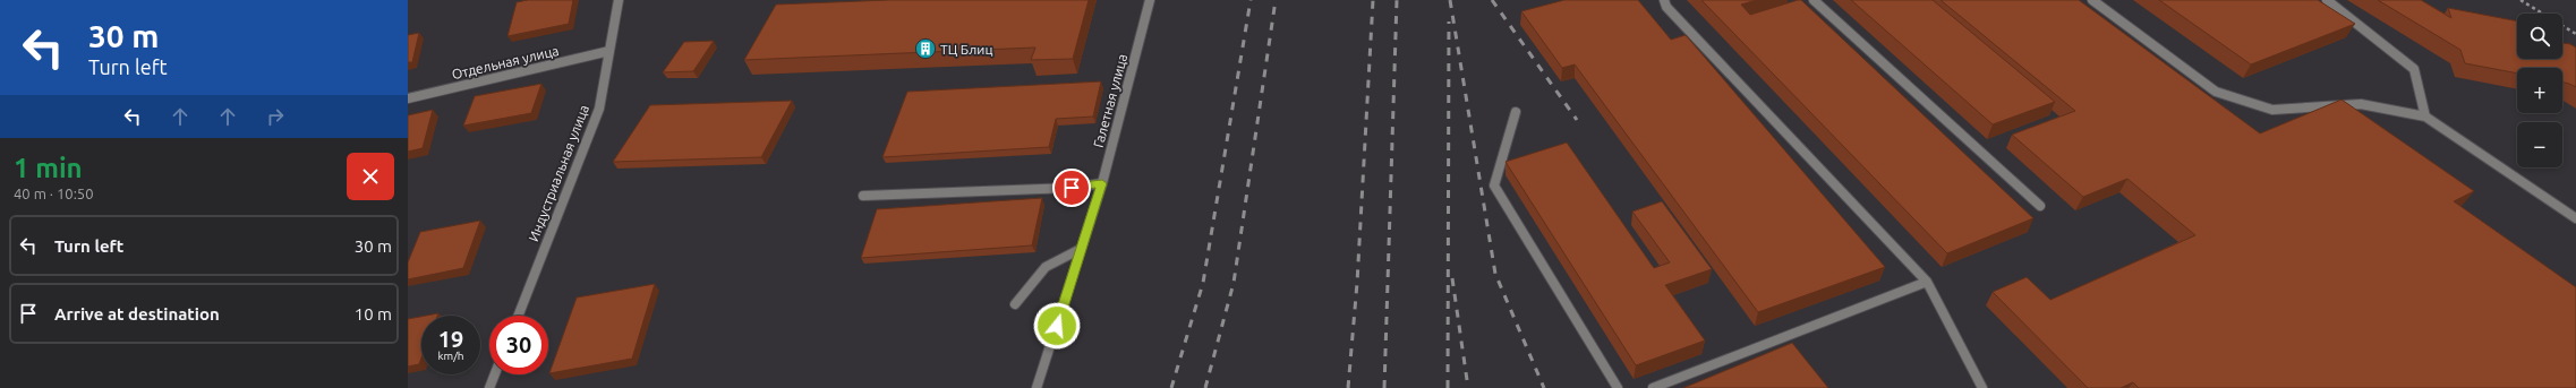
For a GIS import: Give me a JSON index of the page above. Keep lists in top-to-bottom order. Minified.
{"streets":{"street":["Отдельная улица","Галетная улица","Индустриальная улица"]},"crossings":[["Отдельная улица","Индустриальная улица"]],"places":{"building":["ТЦ Блиц"]},"page":{"turn":["30 m","Turn left"],"map_buttons":["+","−"],"heading":["1 min","40 m · 10:50"],"list":[{"name":"Turn left","value":"30 m"},{"name":"Arrive at destination","value":"10 m"}],"speed":"19 km/h","limit":"30"}}
